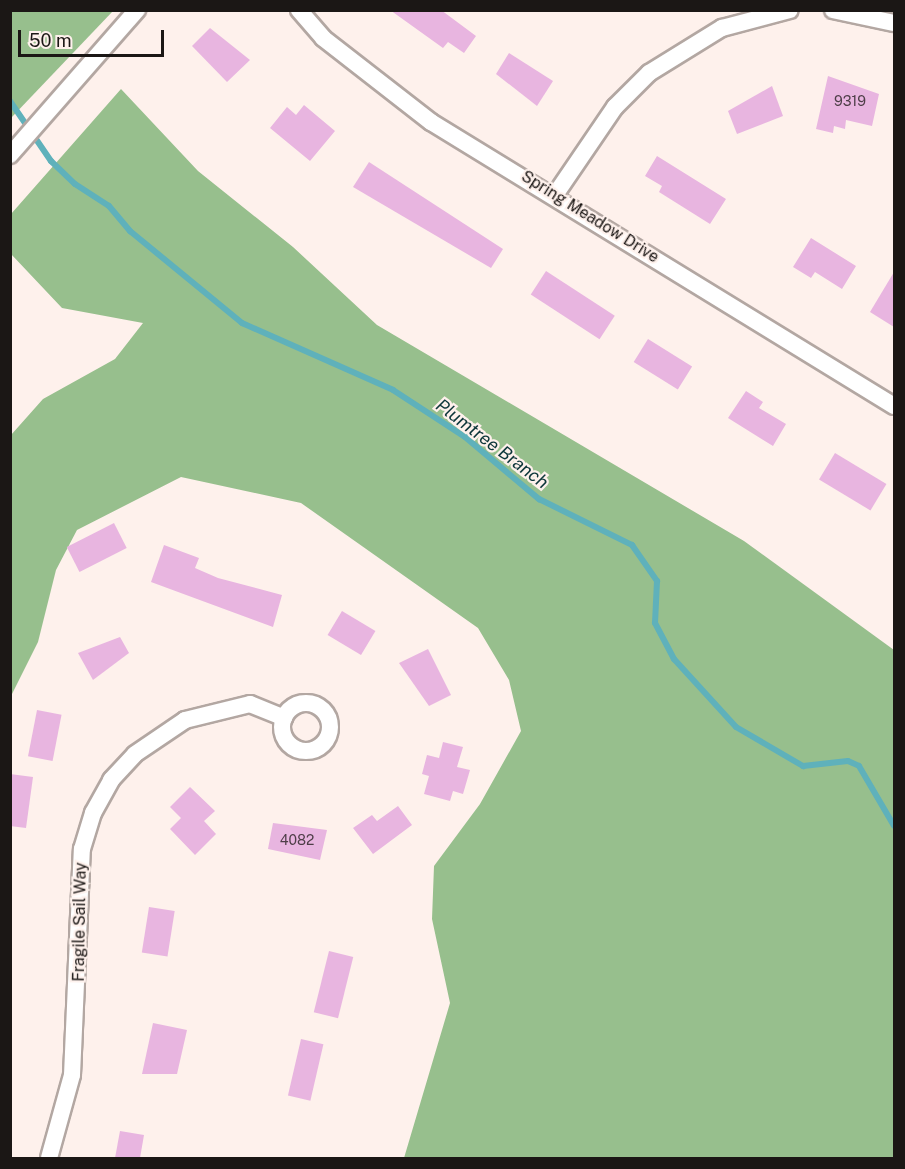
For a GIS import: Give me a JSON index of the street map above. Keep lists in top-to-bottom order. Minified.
{"streets":{"street":["Spring Meadow Drive","Fragile Sail Way"]},"water":["Plumtree Branch"],"house_numbers":["9319","4082"],"scale_bar":"50 m"}
